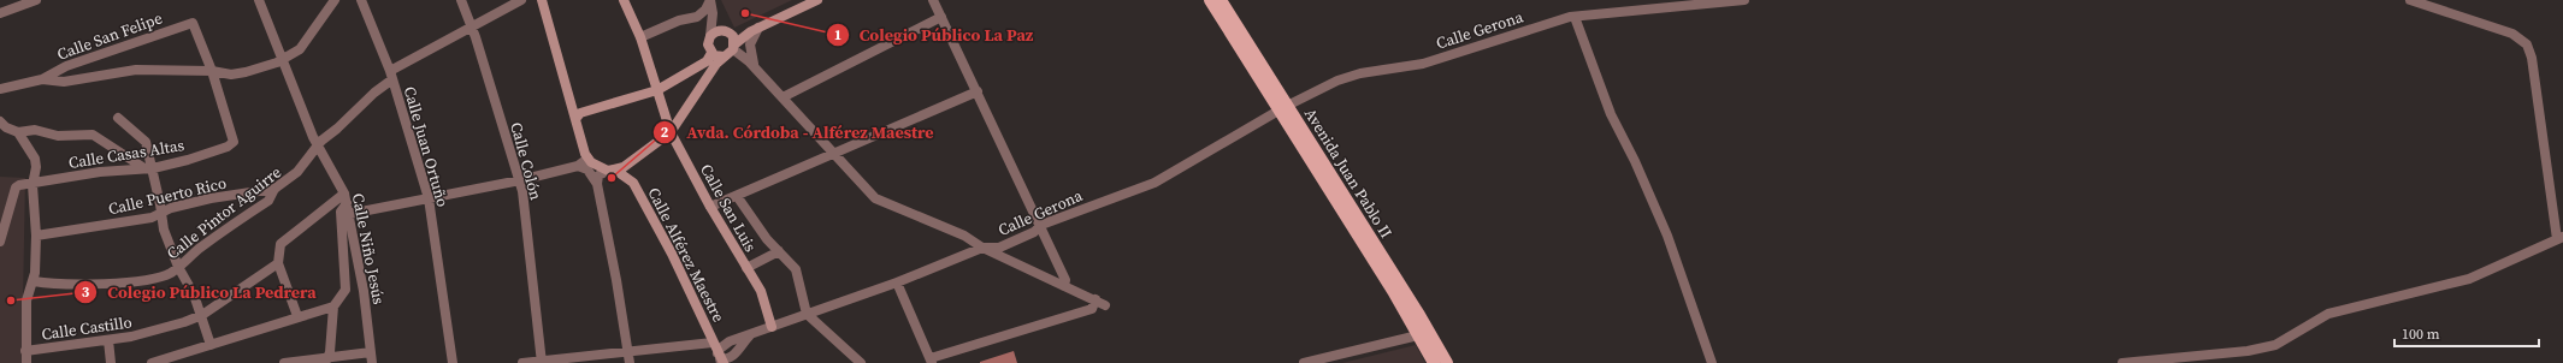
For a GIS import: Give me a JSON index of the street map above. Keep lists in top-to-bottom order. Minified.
{"streets":{"main road":["Avenida Juan Pablo II","Calle San Luis","Calle Alférez Maestre"],"street":["Calle Gerona","Calle San Felipe","Calle Juan Ortuño","Calle Casas Altas","Calle Colón","Calle Puerto Rico","Calle Pintor Aguirre","Calle Niño Jesús","Calle Castillo"]},"crossings":[["Calle Gerona","Avenida Juan Pablo II"],["Calle Gerona","Calle San Luis"],["Calle Gerona","Calle Alférez Maestre"],["Calle San Felipe","Calle Casas Altas"],["Calle Juan Ortuño","Calle Pintor Aguirre"],["Calle Colón","Calle Pintor Aguirre"],["Calle Puerto Rico","Calle Pintor Aguirre"],["Calle Pintor Aguirre","Calle Niño Jesús"]],"places":["Colegio Público La Paz","Avda. Córdoba - Alférez Maestre","Colegio Público La Pedrera"],"scale_bar":"100 m"}
